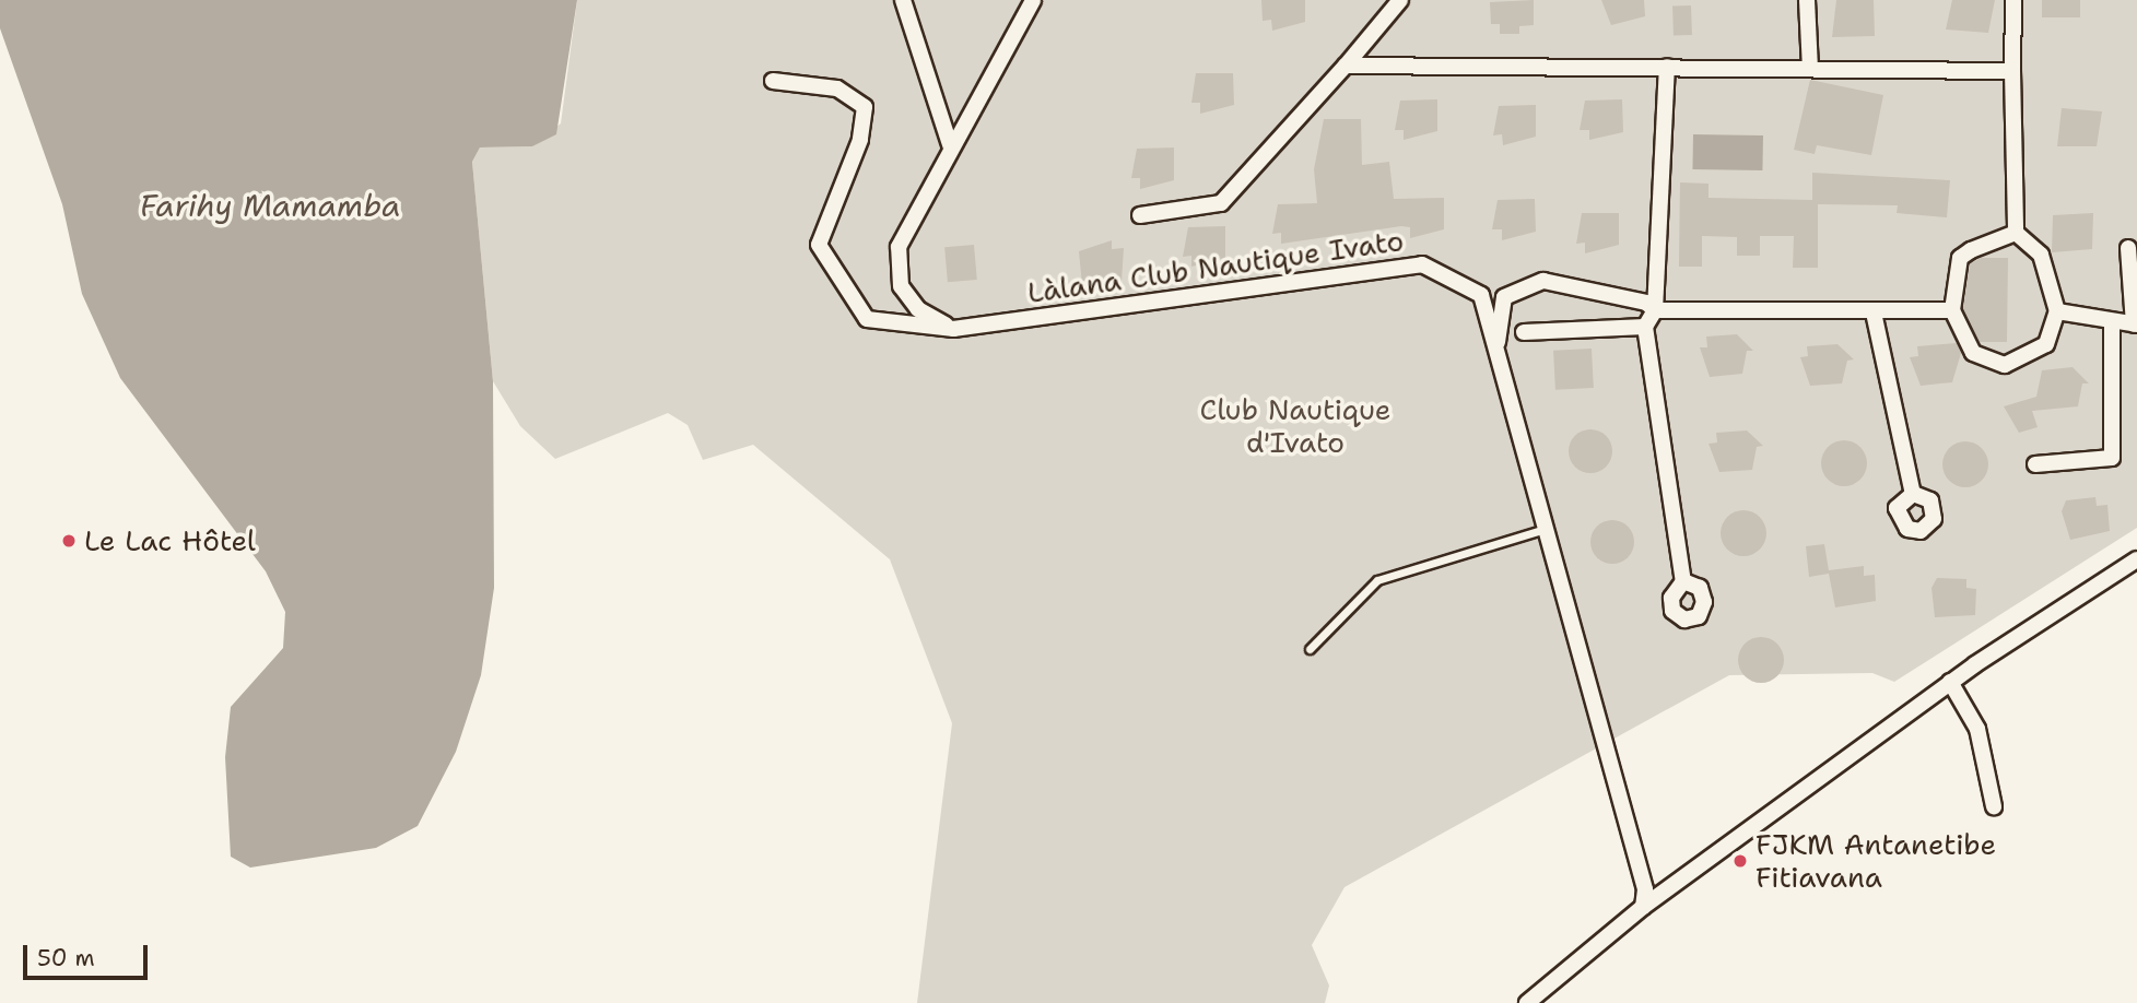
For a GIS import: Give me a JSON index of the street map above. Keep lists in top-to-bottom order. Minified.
{"streets":{"street":["Làlana Club Nautique Ivato"]},"water":["Farihy Mamamba"],"parks":["Club Nautique d'Ivato"],"places":["Le Lac Hôtel","FJKM Antanetibe Fitiavana"],"scale_bar":"50 m"}
